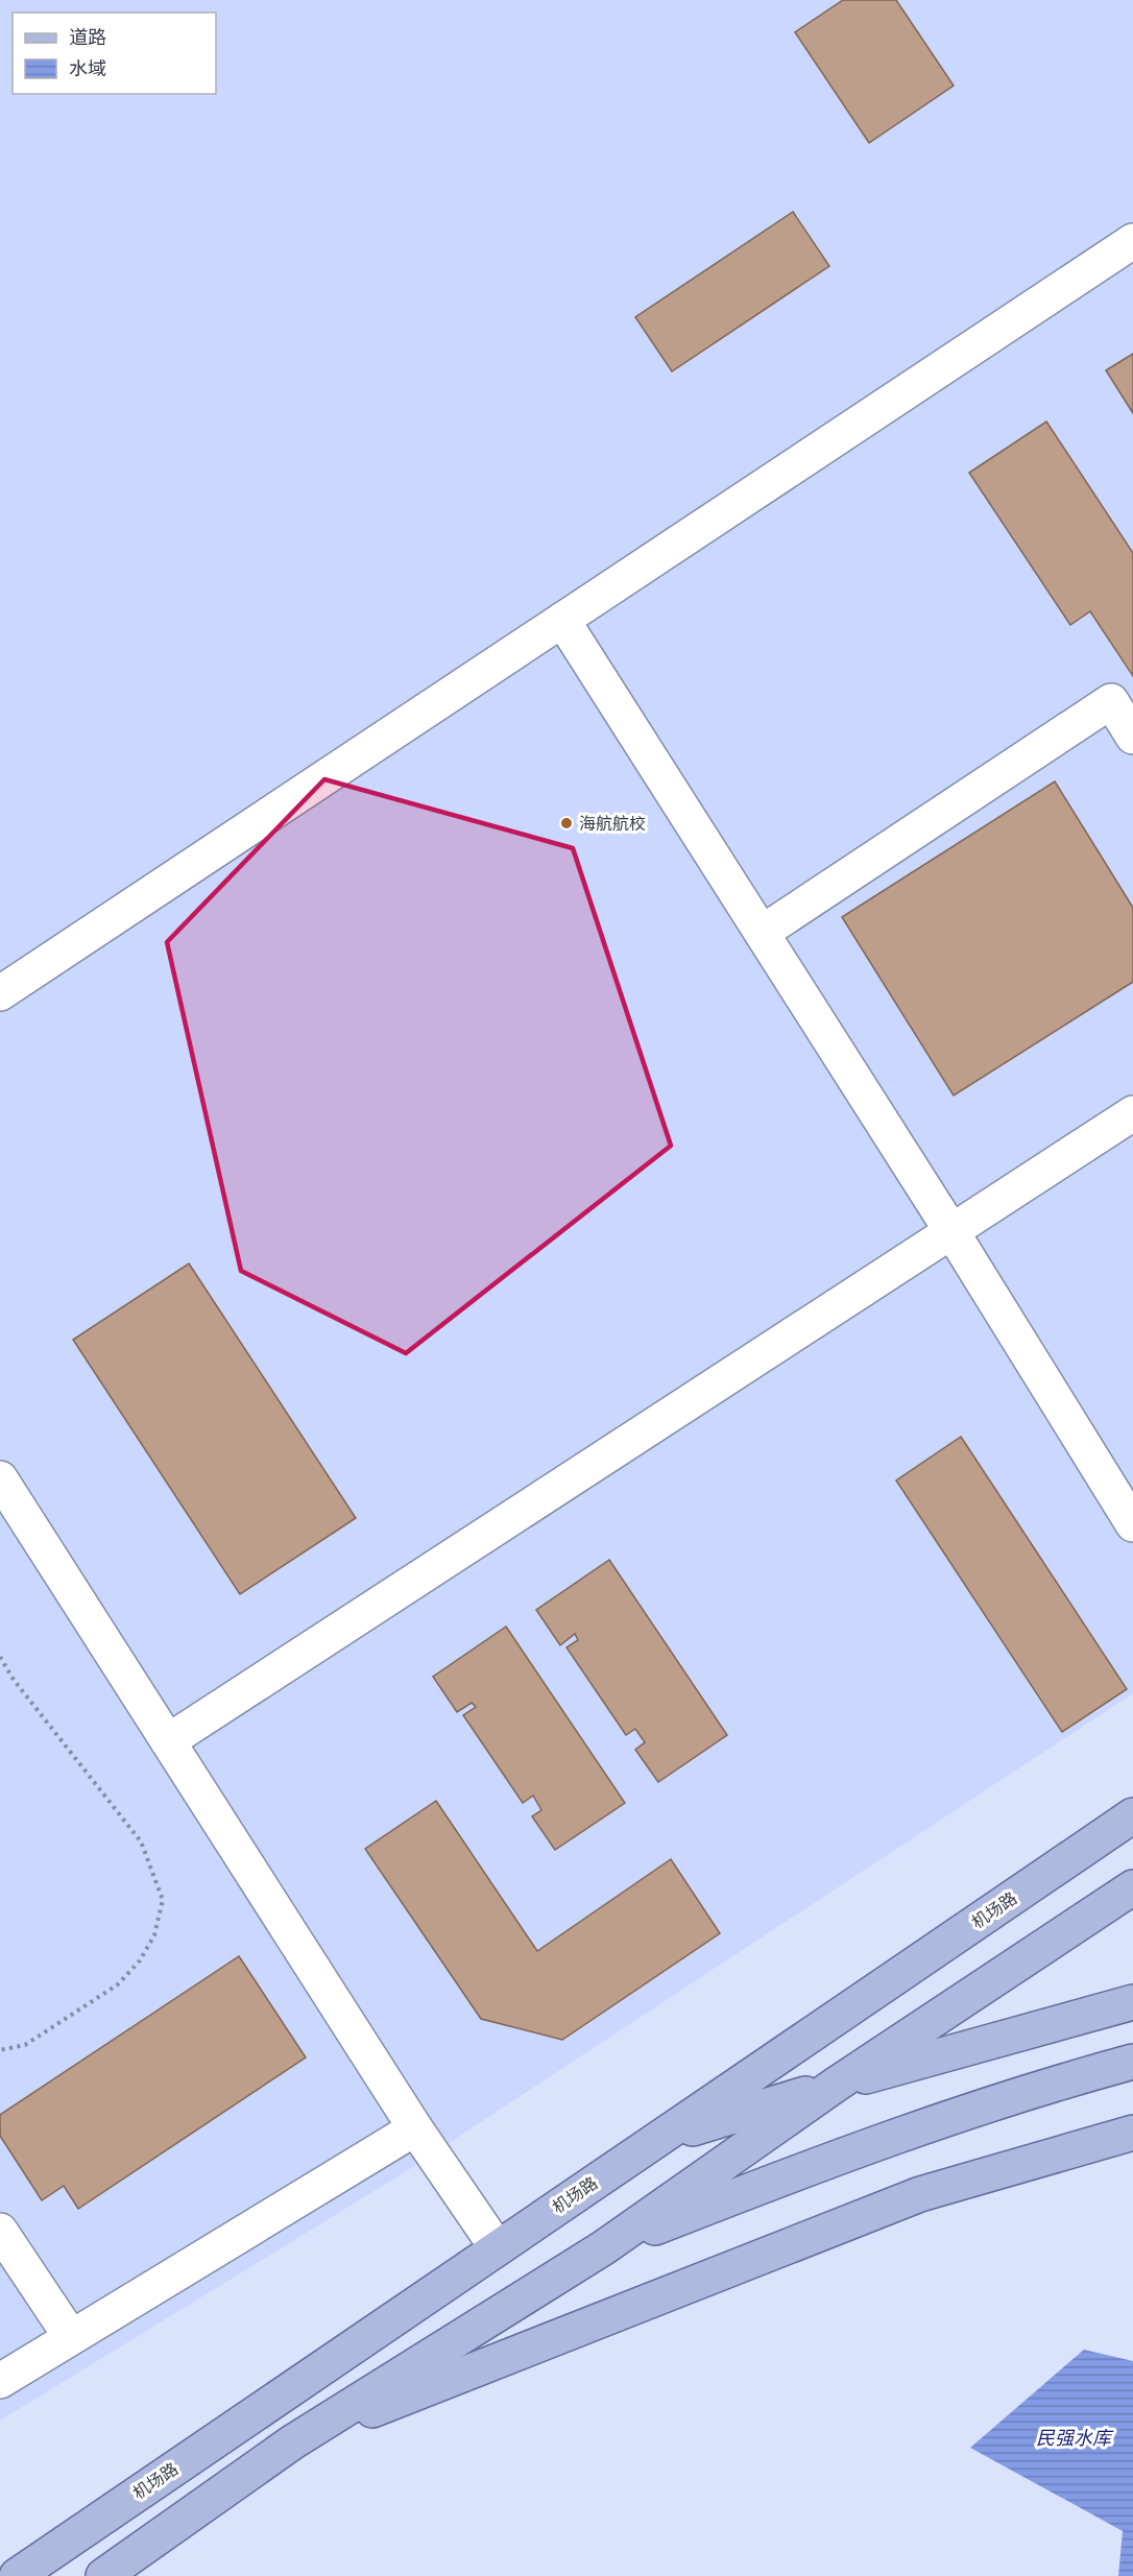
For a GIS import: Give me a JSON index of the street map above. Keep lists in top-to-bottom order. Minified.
{"streets":{"main road":["机场路"]},"water":["民强水库"],"places":["海航航校"],"legend":["道路","水域"]}
